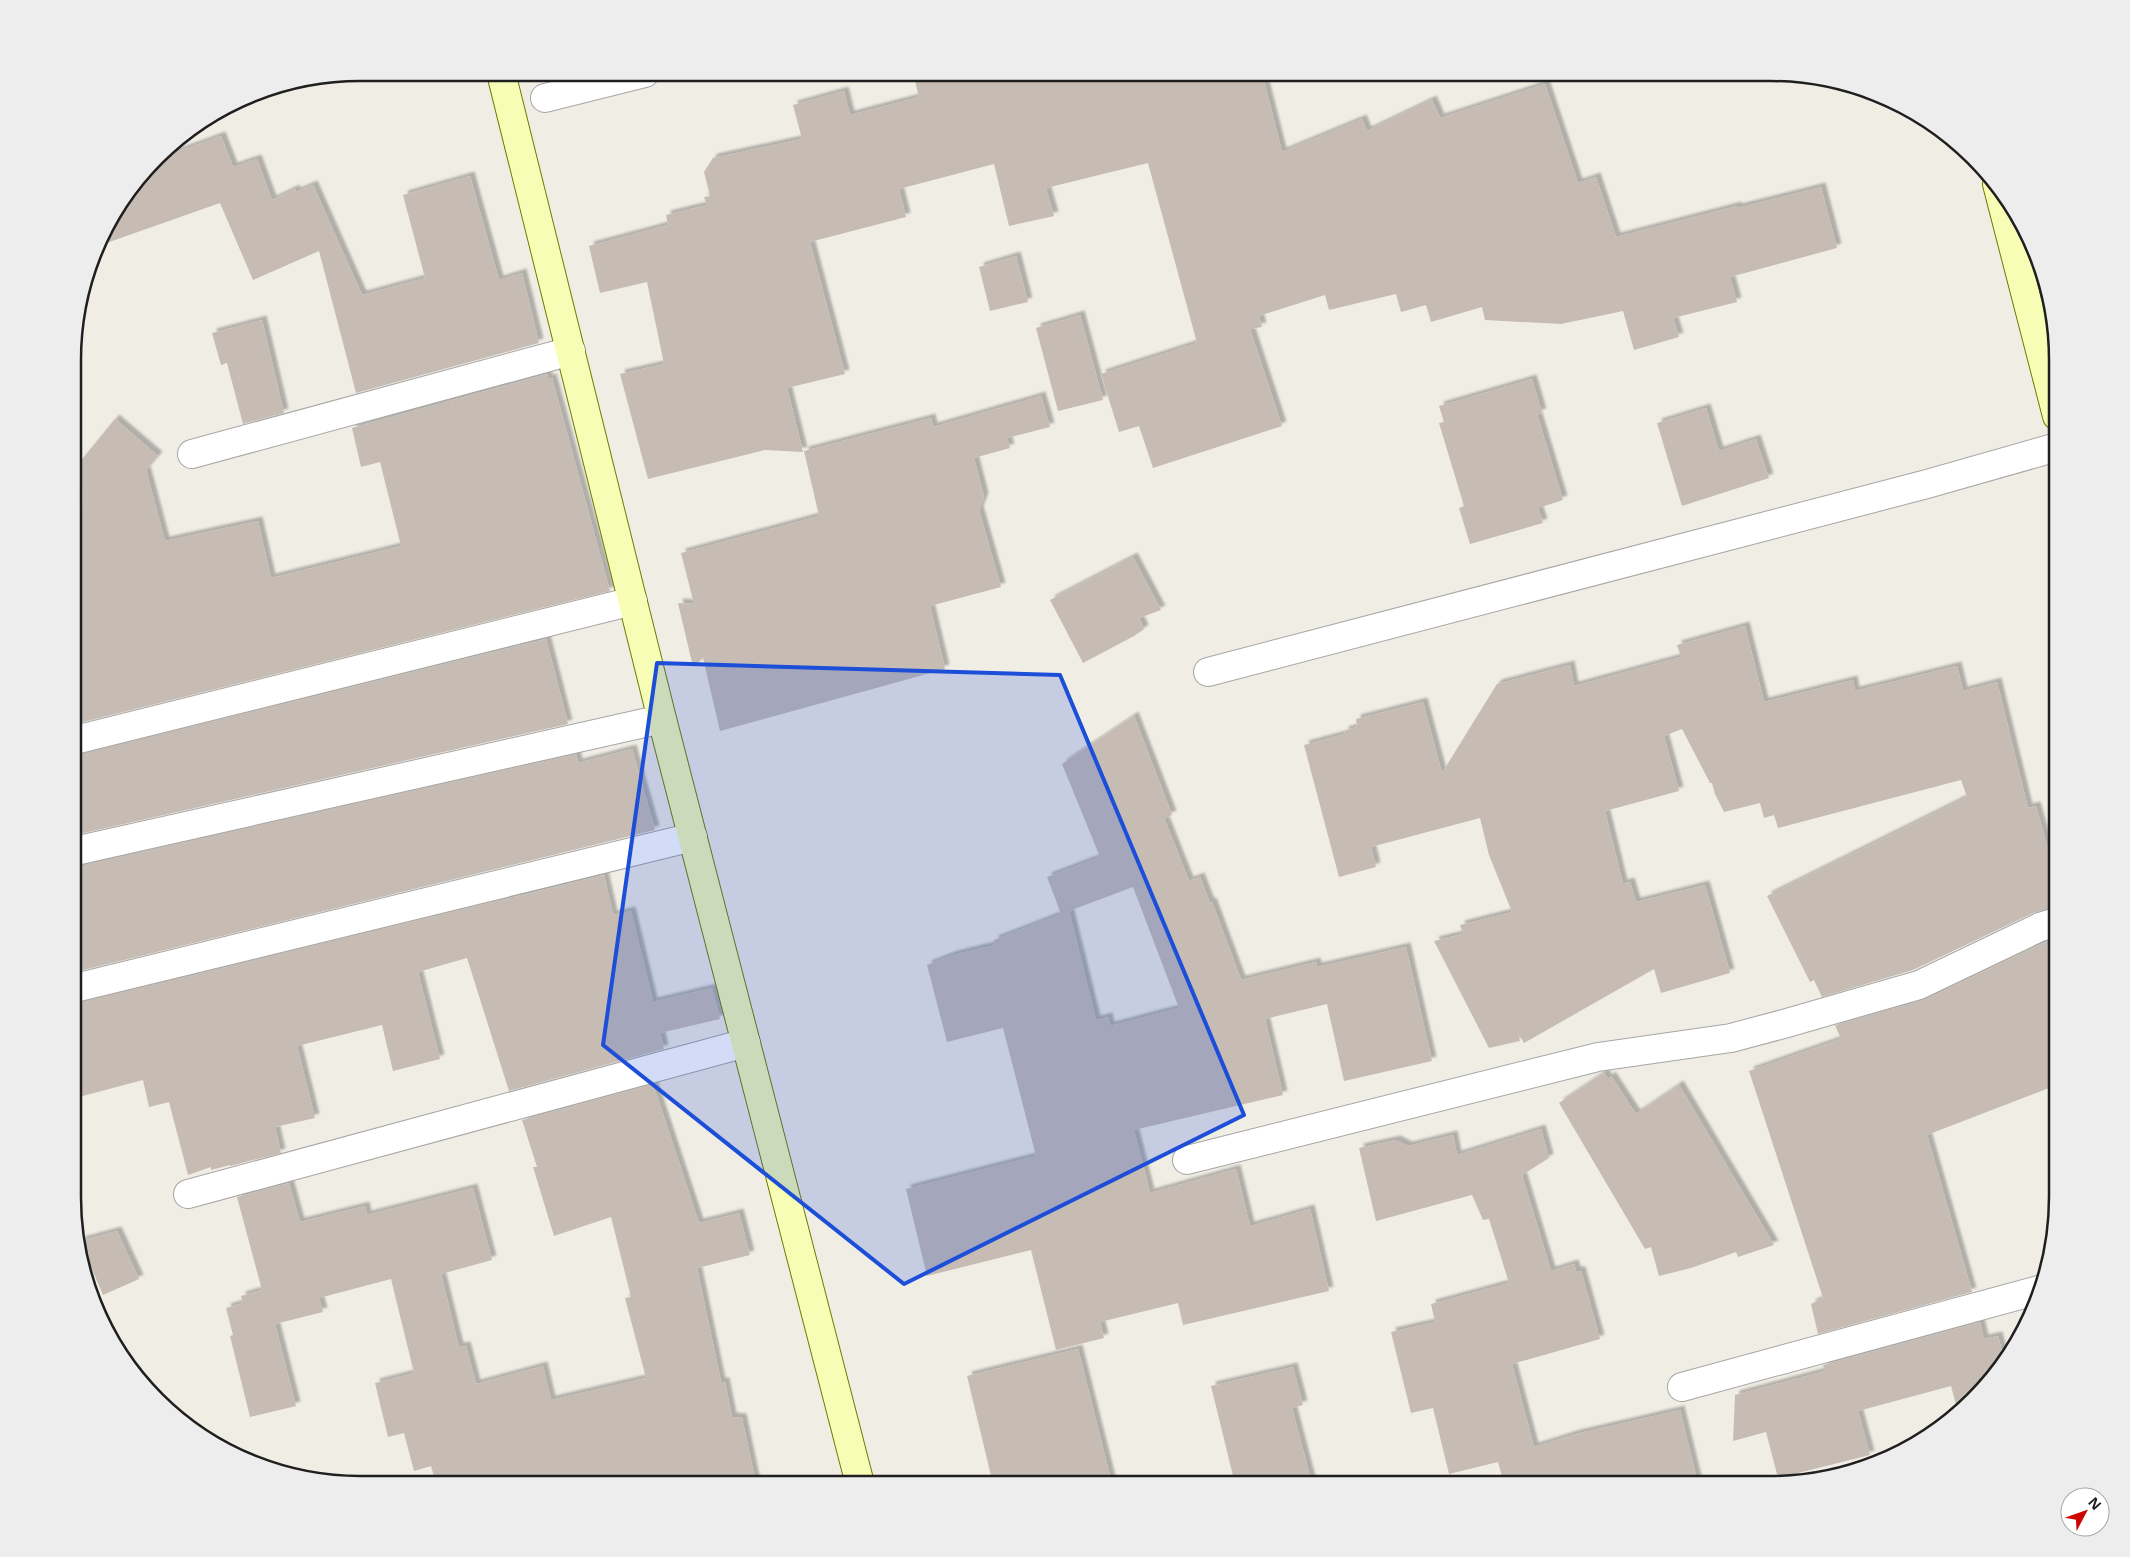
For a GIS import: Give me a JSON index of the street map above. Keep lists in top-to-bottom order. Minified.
{"north":"top right"}
